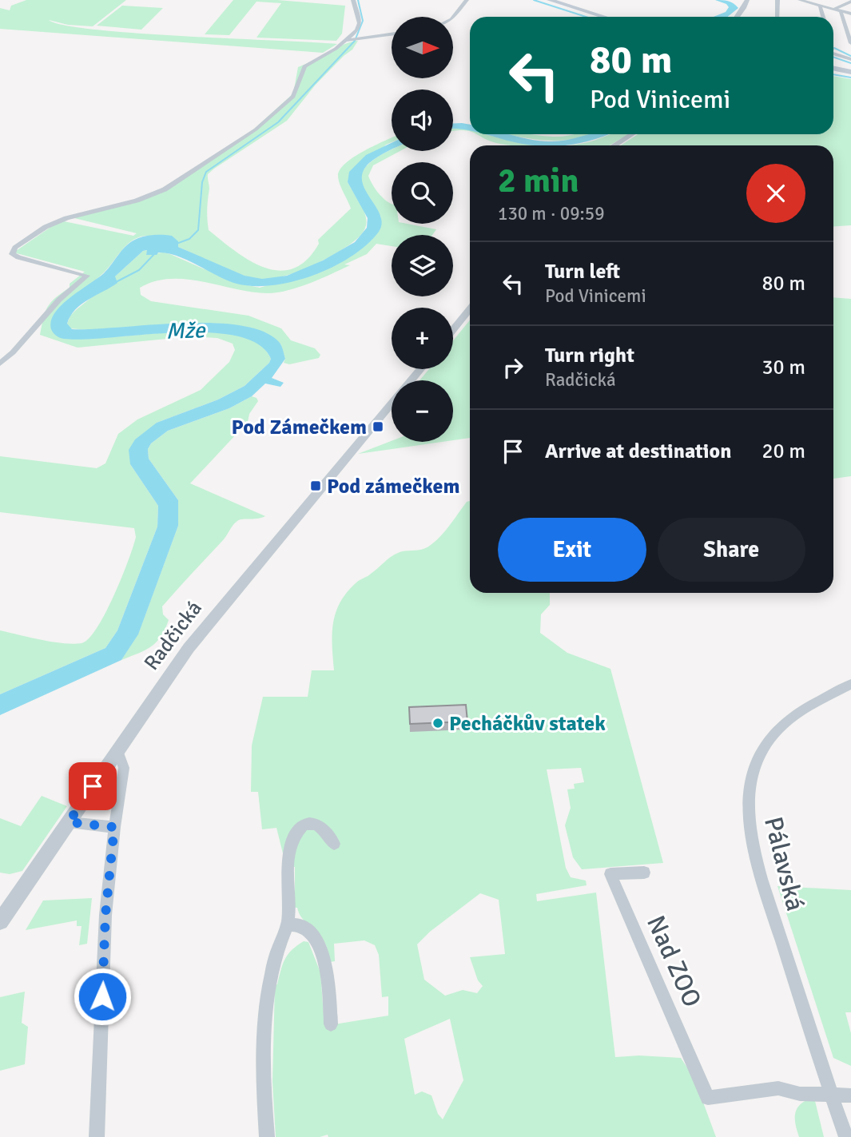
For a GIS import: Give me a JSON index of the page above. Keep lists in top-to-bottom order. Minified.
{"streets":{"street":["Radčická","Pálavská","Nad ZOO"]},"crossings":[["Pálavská","Nad ZOO"]],"water":["Mže"],"places":{"transit":["Pod Zámečkem","Pod zámečkem"],"other":["Pecháčkův statek"]},"north":"right","page":{"map_buttons":["+","−"],"turn":["80 m","Pod Vinicemi"],"heading":["2 min","130 m · 09:59"],"list":[{"name":"Turn left","note":"Pod Vinicemi","value":"80 m"},{"name":"Turn right","note":"Radčická","value":"30 m"},{"name":"Arrive at destination","value":"20 m"}],"buttons":["Exit","Share"]}}
